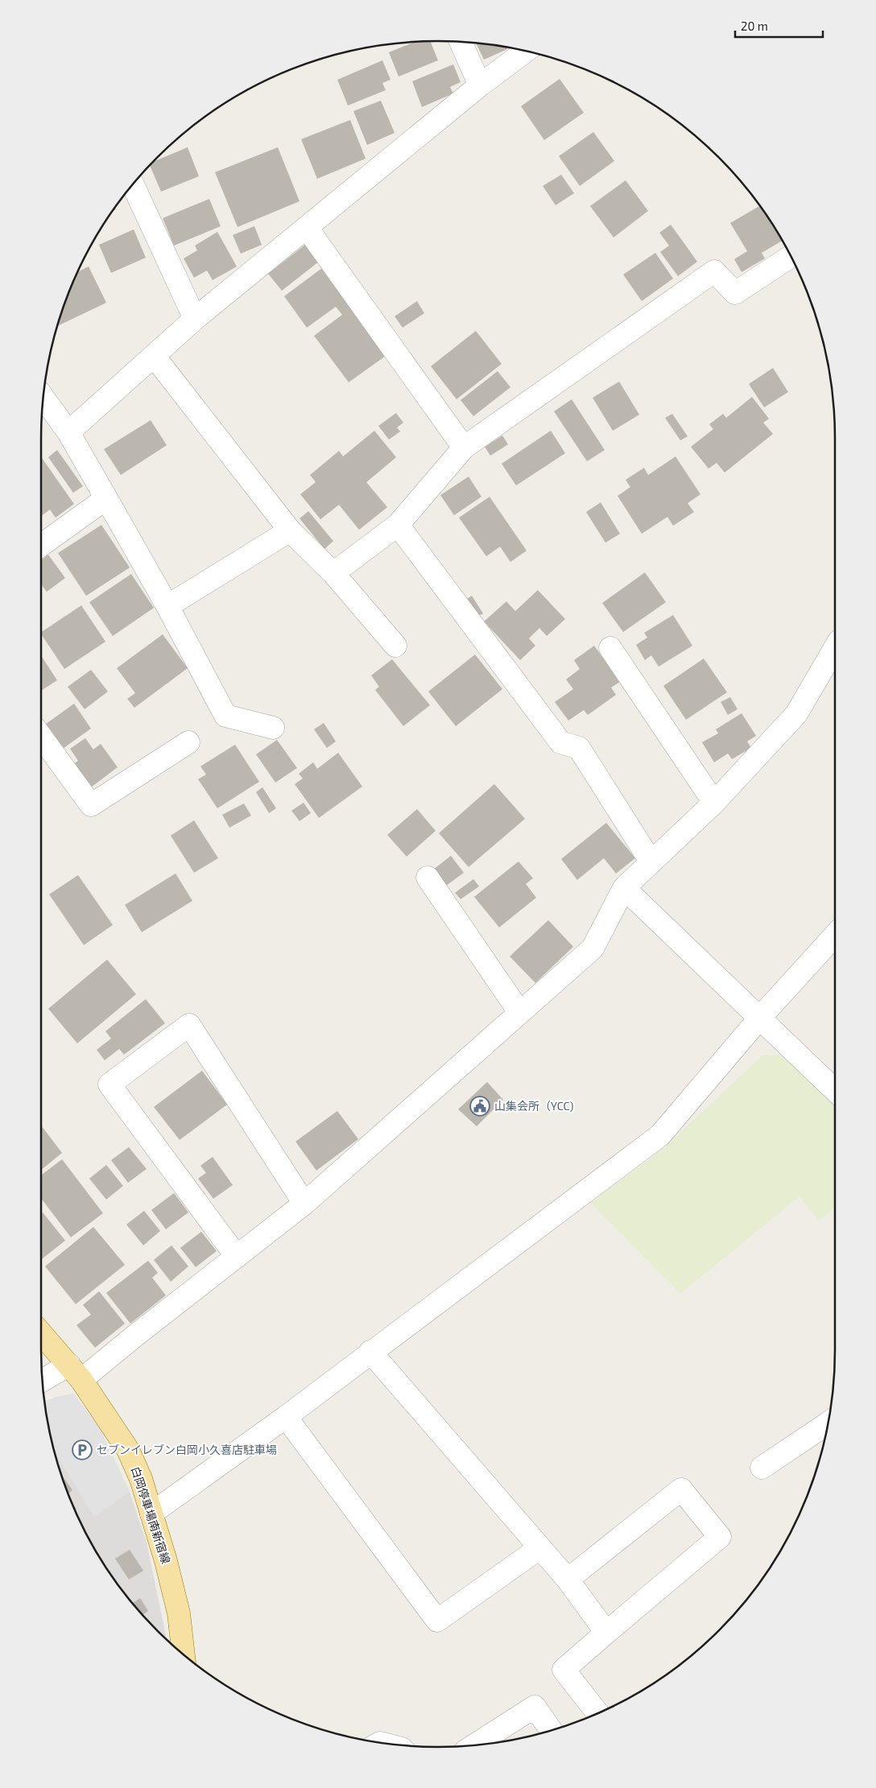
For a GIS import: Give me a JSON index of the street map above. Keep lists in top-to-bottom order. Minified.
{"streets":{"main road":["白岡停車場南新宿線"]},"places":{"public building":["山集会所（YCC)"],"parking":["セブンイレブン白岡小久喜店駐車場"]},"scale_bar":"20 m"}
